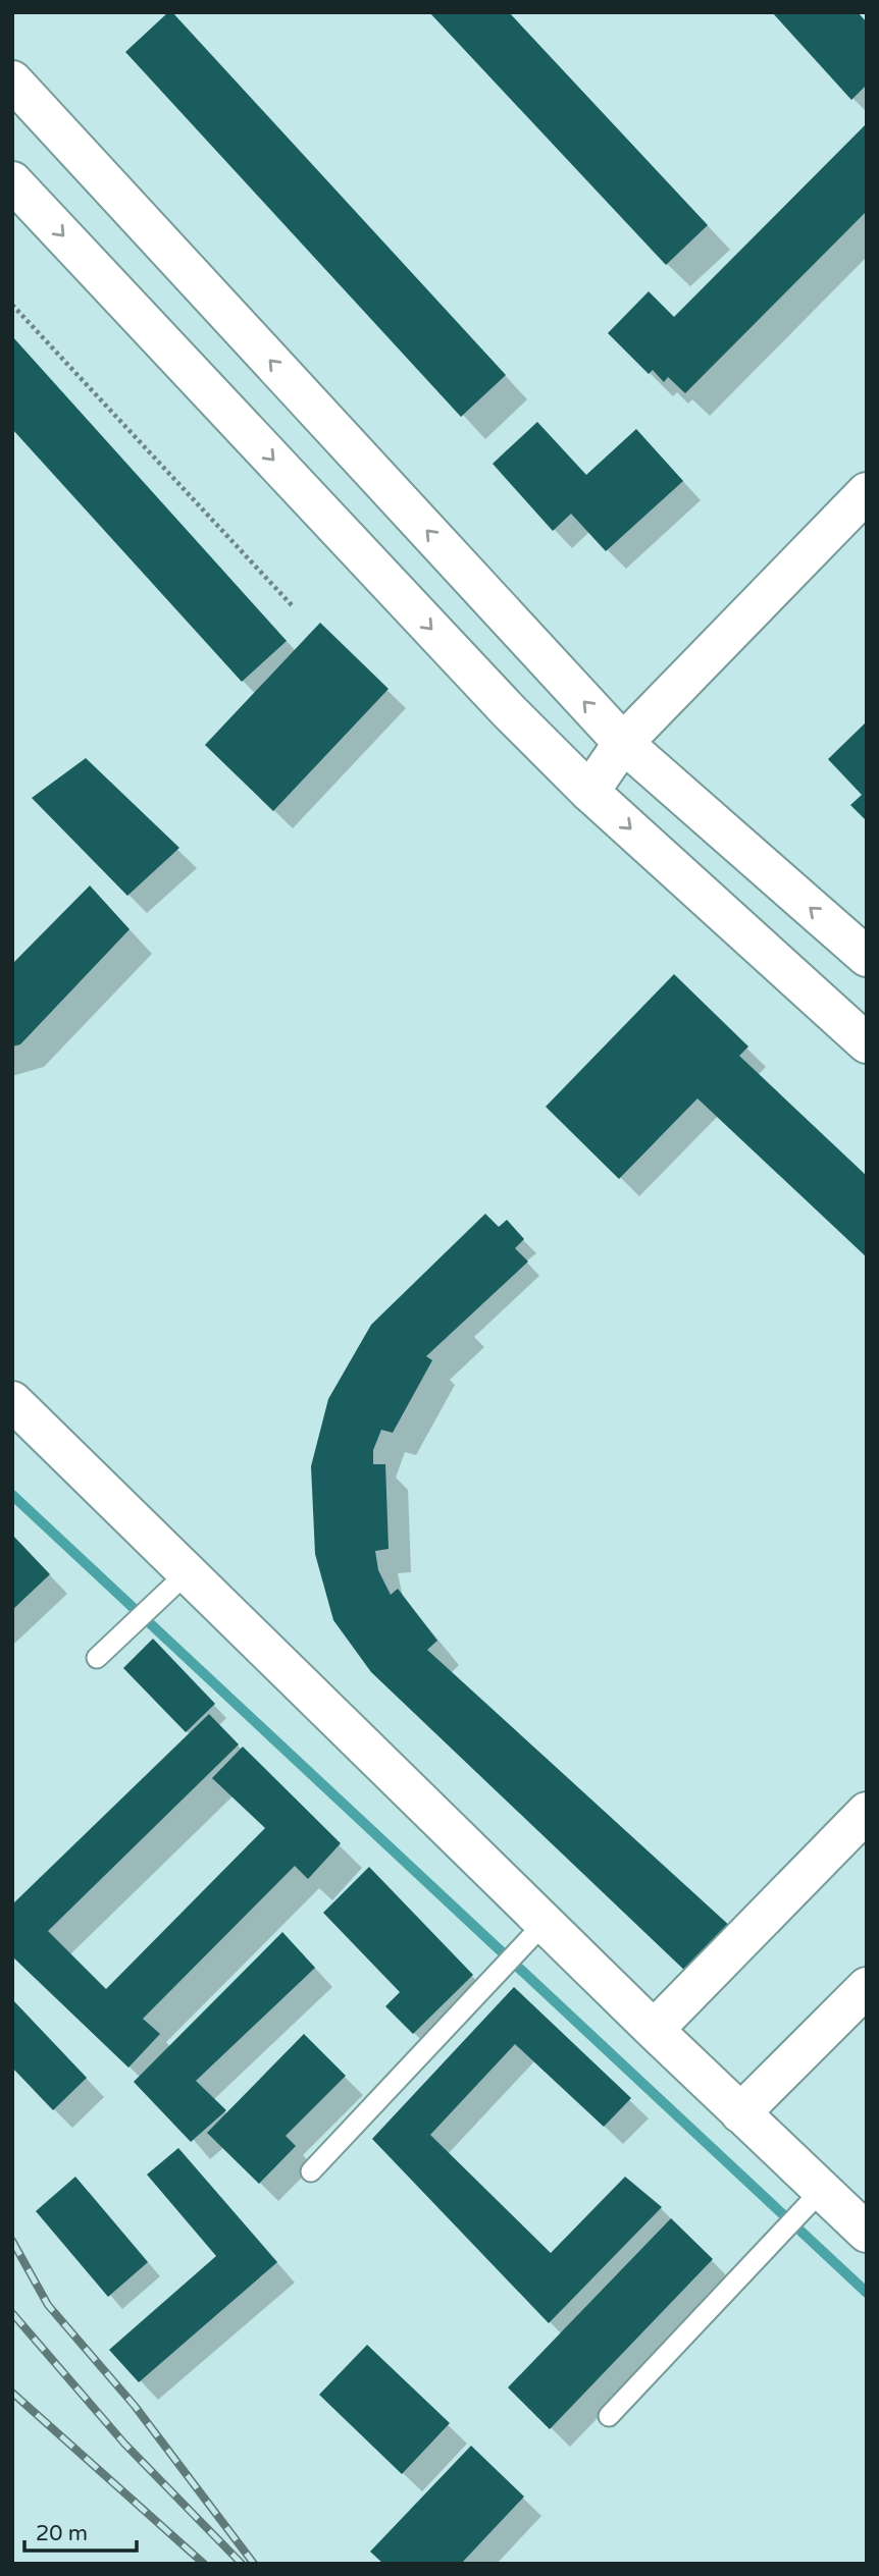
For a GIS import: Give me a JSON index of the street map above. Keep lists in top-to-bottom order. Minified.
{"scale_bar":"20 m"}
